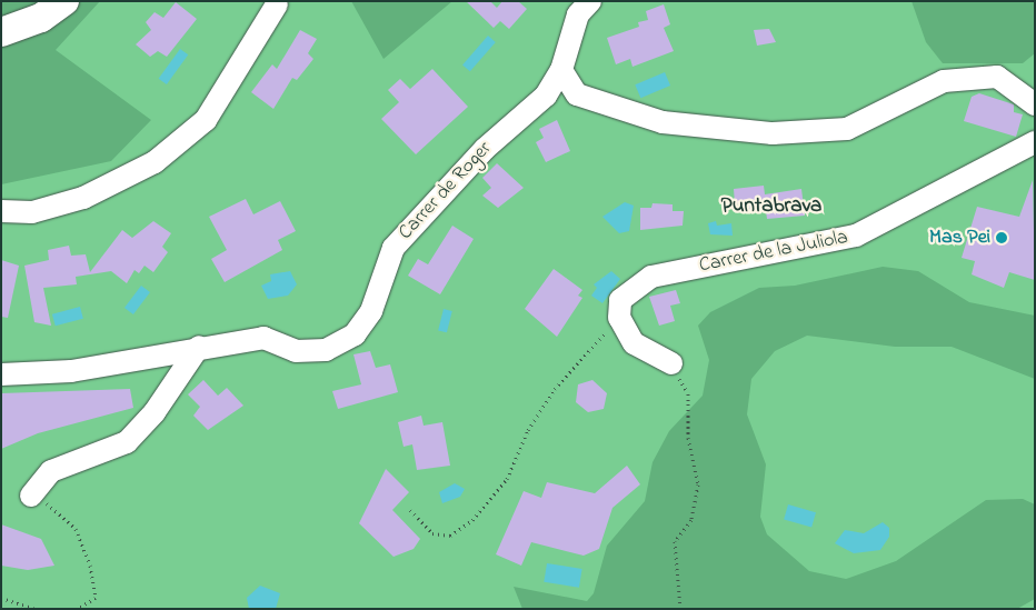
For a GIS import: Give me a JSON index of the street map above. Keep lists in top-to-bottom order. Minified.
{"streets":{"street":["Carrer de Roger","Carrer de la Juliola"]},"districts":["Puntabrava"],"places":["Mas Pei"]}
